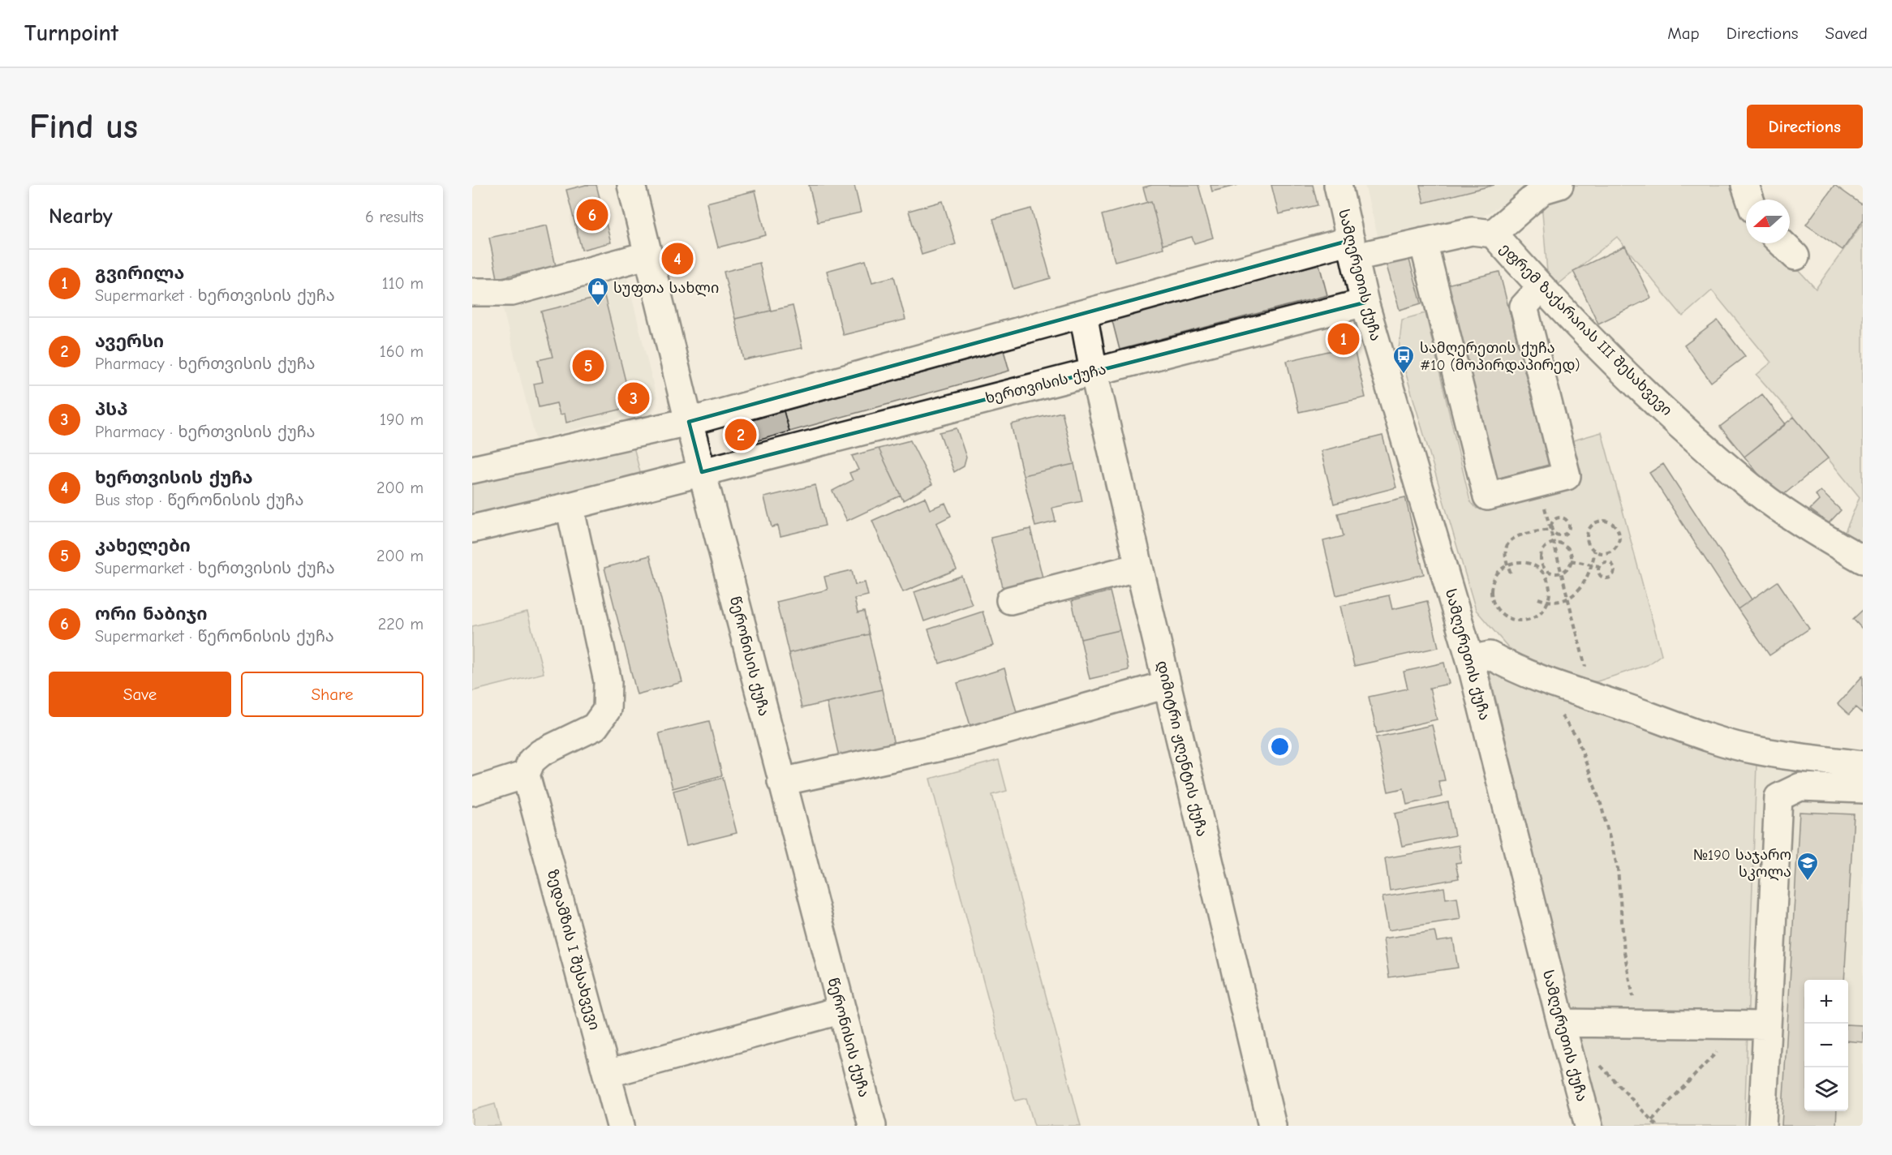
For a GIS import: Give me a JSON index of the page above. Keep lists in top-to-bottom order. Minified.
{"streets":{"street":["სამღერეთის ქუჩა","ეფრემ ზაქარაიას III შესახვევი","ხერთვისის ქუჩა","წერონისის ქუჩა","დიმიტრი ჟღენტის ქუჩა","ზედამზის I შესახვევი"]},"crossings":[["სამღერეთის ქუჩა","ეფრემ ზაქარაიას III შესახვევი"],["სამღერეთის ქუჩა","ხერთვისის ქუჩა"],["ხერთვისის ქუჩა","წერონისის ქუჩა"],["ხერთვისის ქუჩა","დიმიტრი ჟღენტის ქუჩა"]],"places":{"shop":["სუფთა სახლი"],"bus stop":["სამღერეთის ქუჩა #10 (მოპირდაპირედ)"],"school or university":["№190 საჯარო სკოლა"]},"north":"left","page":{"header":"Turnpoint","nav":["Map","Directions","Saved"],"buttons":["Directions",["Save","Share"]],"title":"Find us","heading":["Nearby","6 results"],"pins":["6","4","1","5","3","2"],"list":[{"mark":"1","name":"გვირილა","note":"Supermarket · ხერთვისის ქუჩა","value":"110 m"},{"mark":"2","name":"ავერსი","note":"Pharmacy · ხერთვისის ქუჩა","value":"160 m"},{"mark":"3","name":"პსპ","note":"Pharmacy · ხერთვისის ქუჩა","value":"190 m"},{"mark":"4","name":"ხერთვისის ქუჩა","note":"Bus stop · წერონისის ქუჩა","value":"200 m"},{"mark":"5","name":"კახელები","note":"Supermarket · ხერთვისის ქუჩა","value":"200 m"},{"mark":"6","name":"ორი ნაბიჯი","note":"Supermarket · წერონისის ქუჩა","value":"220 m"}],"map_buttons":["+","−"]}}
